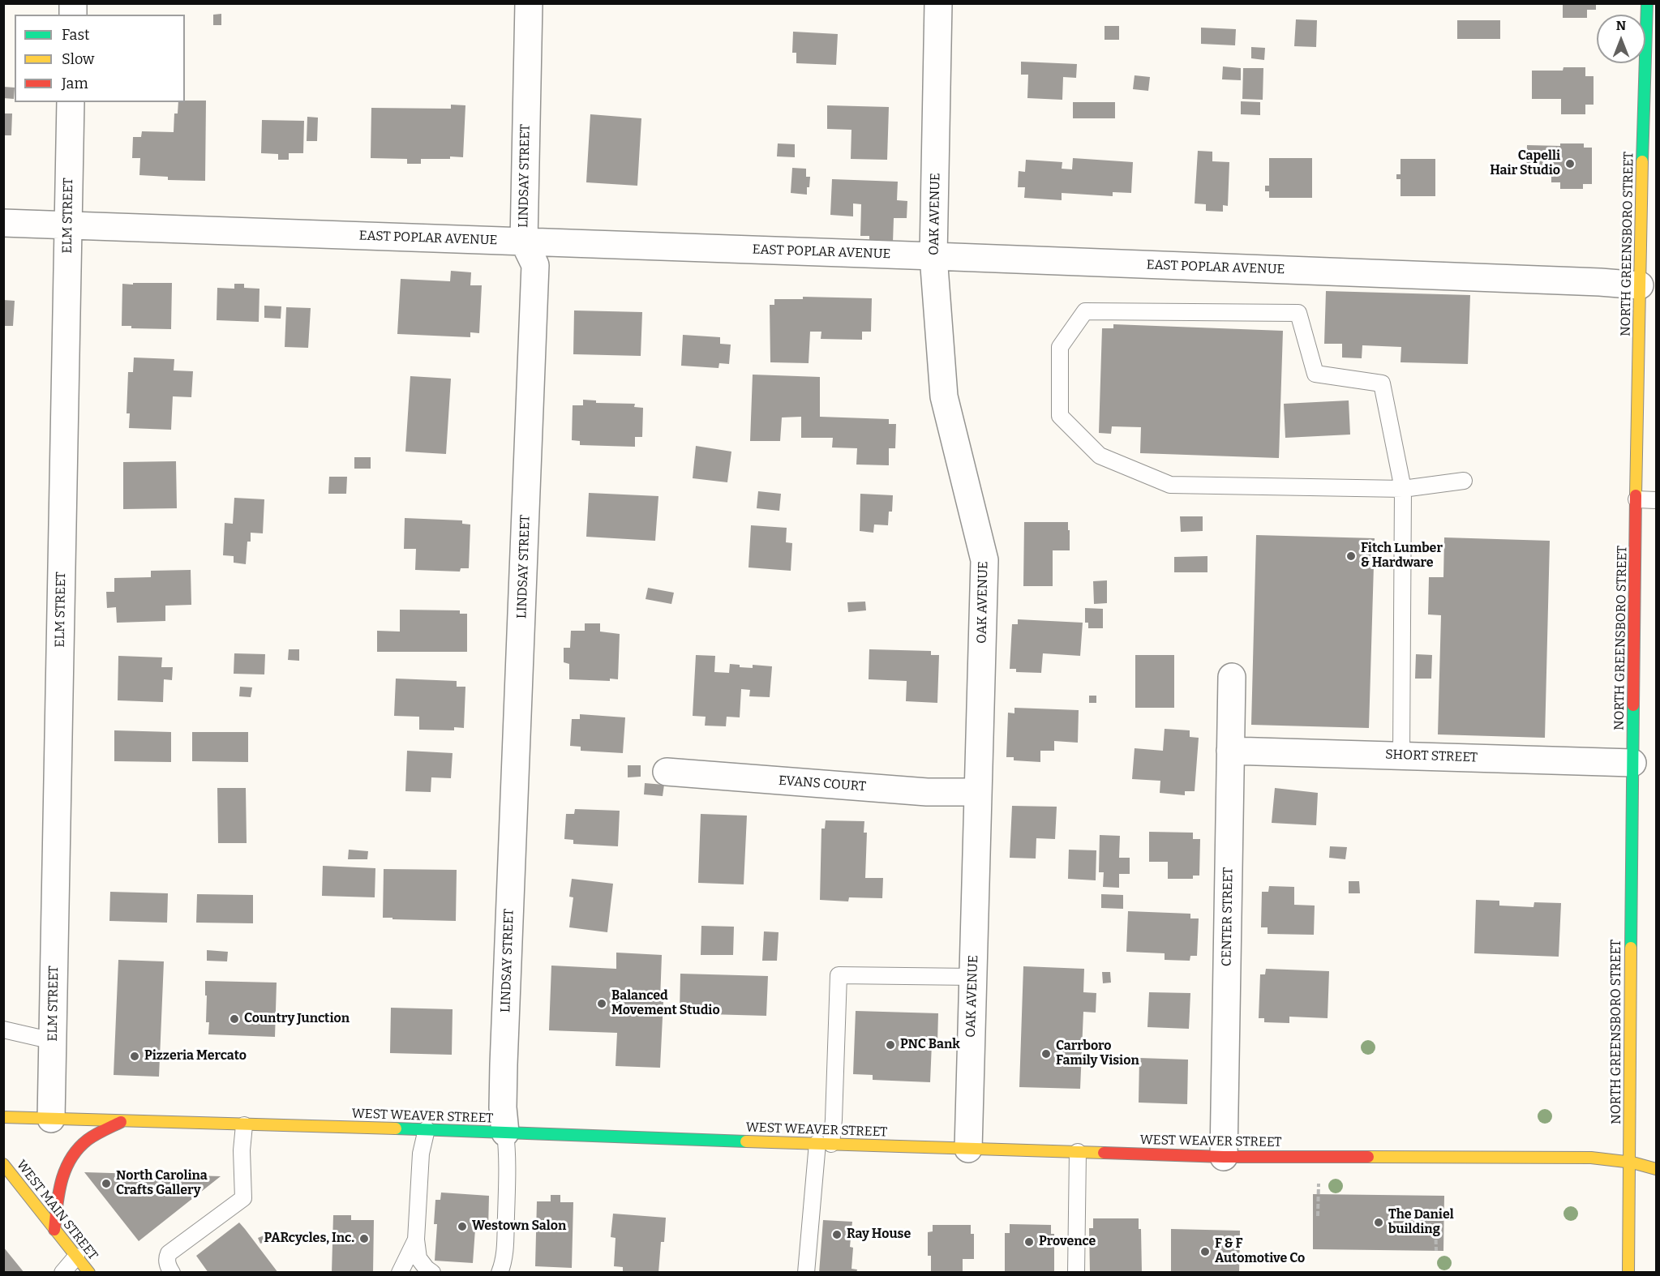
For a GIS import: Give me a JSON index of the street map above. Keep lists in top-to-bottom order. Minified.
{"streets":{"street":["LINDSAY STREET","OAK AVENUE","ELM STREET","EAST POPLAR AVENUE","NORTH GREENSBORO STREET","SHORT STREET","EVANS COURT","CENTER STREET","WEST WEAVER STREET","WEST MAIN STREET"]},"crossings":[["LINDSAY STREET","EAST POPLAR AVENUE"],["LINDSAY STREET","WEST WEAVER STREET"],["OAK AVENUE","EAST POPLAR AVENUE"],["OAK AVENUE","EVANS COURT"],["OAK AVENUE","WEST WEAVER STREET"],["ELM STREET","EAST POPLAR AVENUE"],["ELM STREET","WEST WEAVER STREET"],["EAST POPLAR AVENUE","NORTH GREENSBORO STREET"],["NORTH GREENSBORO STREET","SHORT STREET"],["NORTH GREENSBORO STREET","WEST WEAVER STREET"],["SHORT STREET","CENTER STREET"],["CENTER STREET","WEST WEAVER STREET"]],"places":["Capelli Hair Studio","Fitch Lumber & Hardware","Balanced Movement Studio","Country Junction","PNC Bank","Carrboro Family Vision","Pizzeria Mercato","North Carolina Crafts Gallery","The Daniel building","Westown Salon","Ray House","PARcycles, Inc.","Provence","F & F Automotive Co"],"legend":["Fast","Slow","Jam"],"north":"top"}
